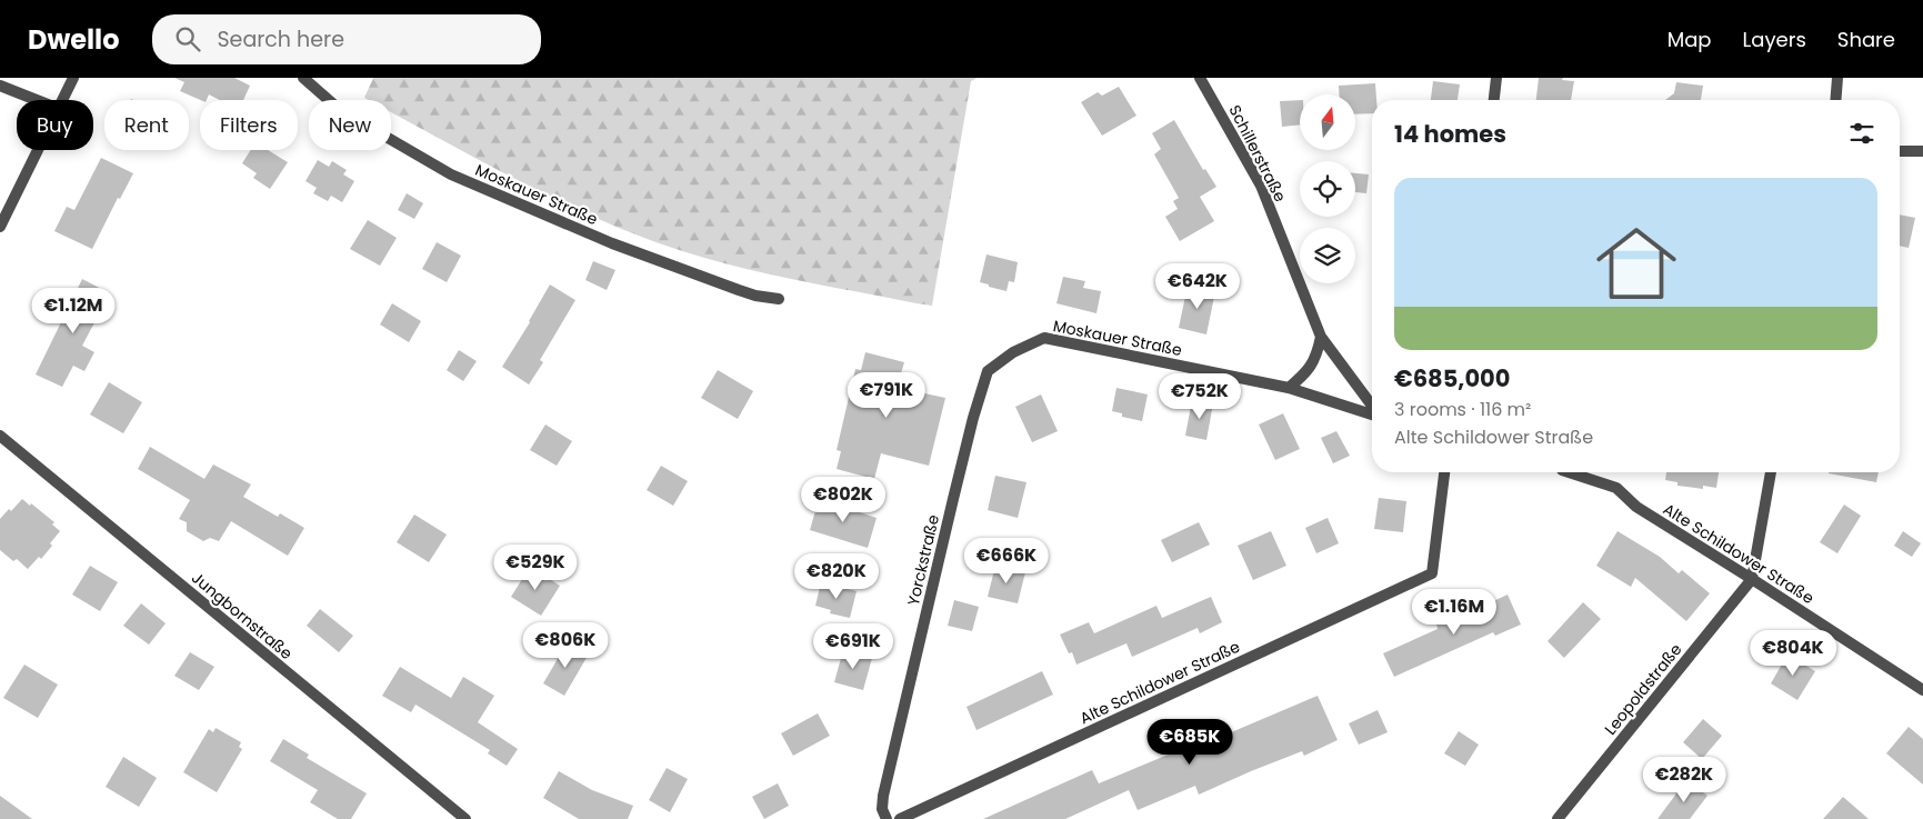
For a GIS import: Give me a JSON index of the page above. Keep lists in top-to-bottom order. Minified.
{"streets":{"street":["Schillerstraße","Moskauer Straße","Alte Schildower Straße","Yorckstraße","Jungbornstraße","Leopoldstraße"]},"crossings":[["Moskauer Straße","Yorckstraße"],["Alte Schildower Straße","Leopoldstraße"]],"north":"top","page":{"header":"Dwello","search":"Search here","nav":["Map","Layers","Share"],"chip":["Buy","Rent","Filters","New"],"heading":"14 homes","list":[{"name":"€685,000","note":"3 rooms · 116 m² · Alte Schildower Straße"}],"price":["€642K","€1.12M","€791K","€752K","€802K","€666K","€529K","€820K","€1.16M","€806K","€691K","€804K","€685K","€282K"]}}
